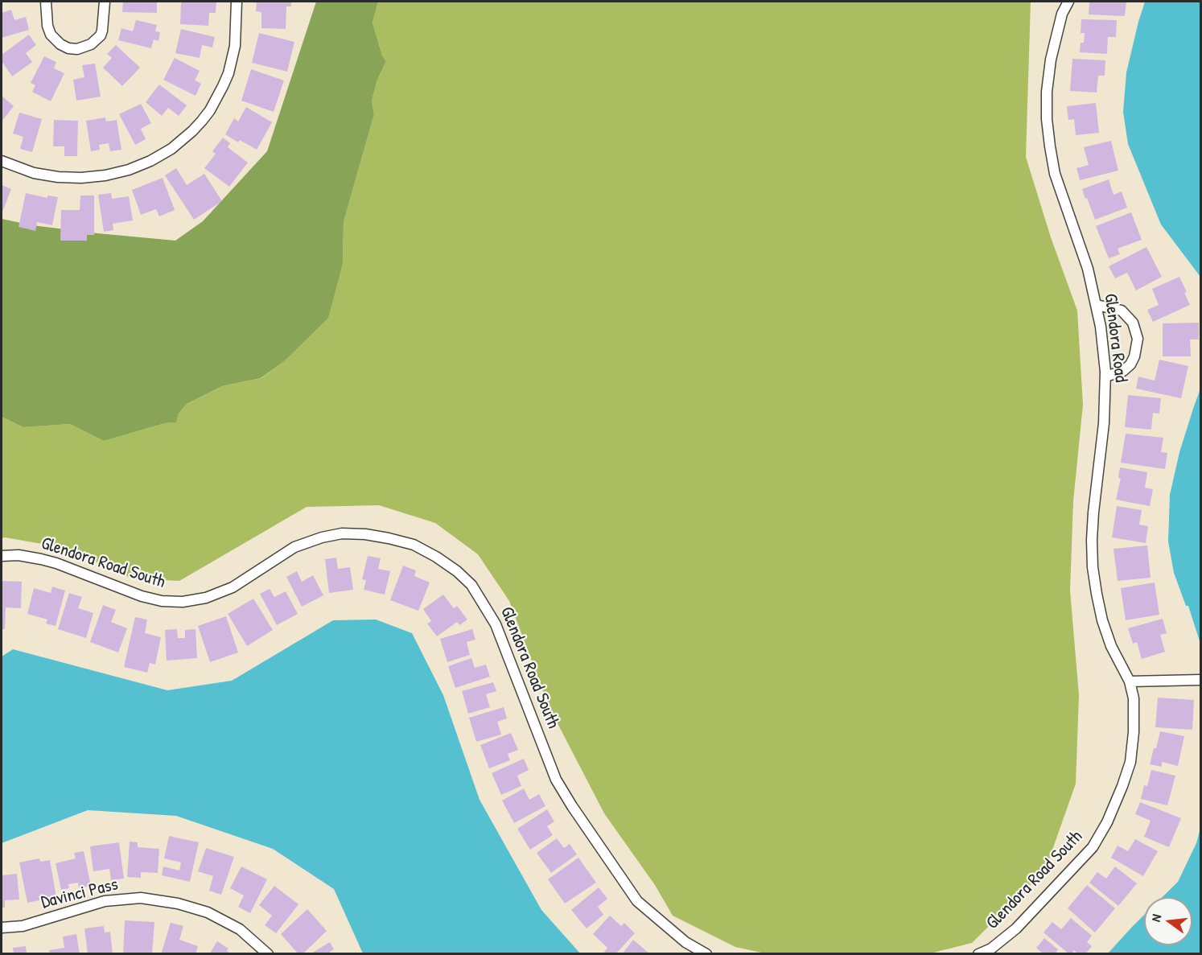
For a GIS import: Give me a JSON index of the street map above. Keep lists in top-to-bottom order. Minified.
{"streets":{"street":["Glendora Road","Glendora Road South","Davinci Pass"]},"crossings":[["Glendora Road","Glendora Road South"]],"north":"left"}
